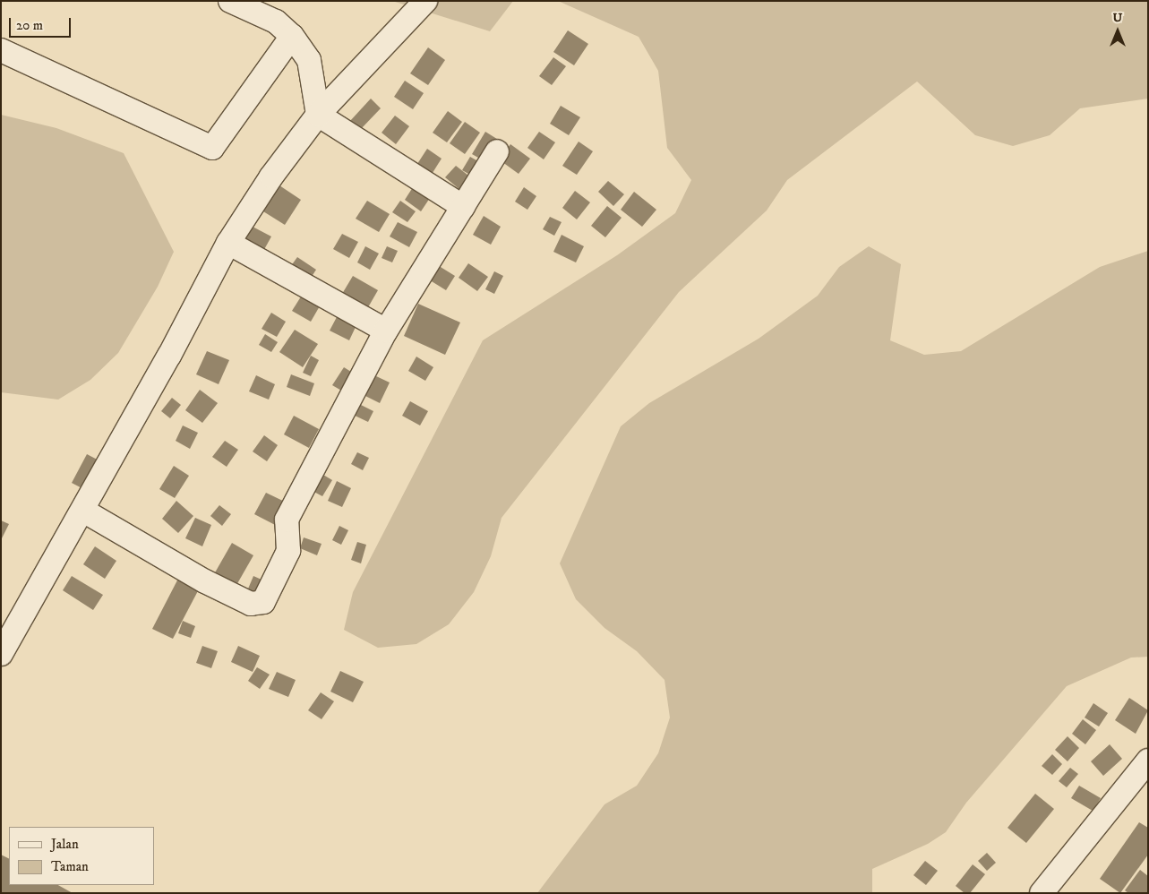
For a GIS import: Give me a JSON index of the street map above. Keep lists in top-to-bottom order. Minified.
{"legend":["Jalan","Taman"],"scale_bar":"20 m","north":"top"}
